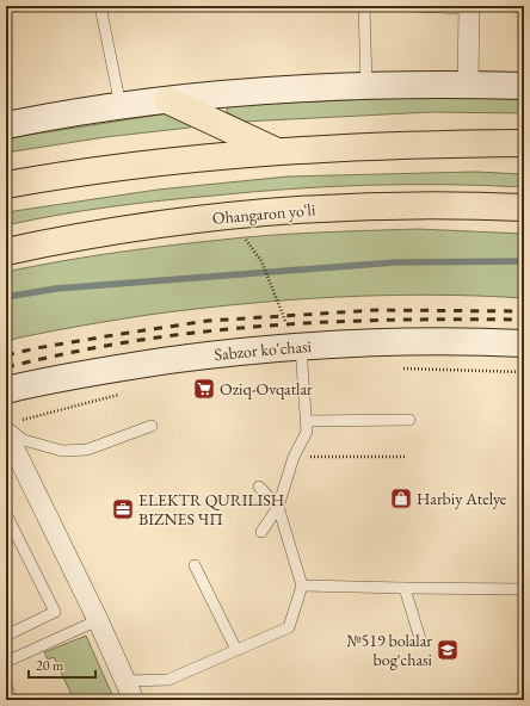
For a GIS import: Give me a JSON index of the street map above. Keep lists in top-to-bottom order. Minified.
{"streets":{"highway":["Ohangaron yoʻli"],"main road":["Sabzor ko'chasi"]},"places":{"supermarket":["Oziq-Ovqatlar"],"shop":["Harbiy Atelye"],"office":["ELEKTR QURILISH BIZNES ЧП"],"school or university":["№519 bolalar bog'chasi"]},"scale_bar":"20 m"}
